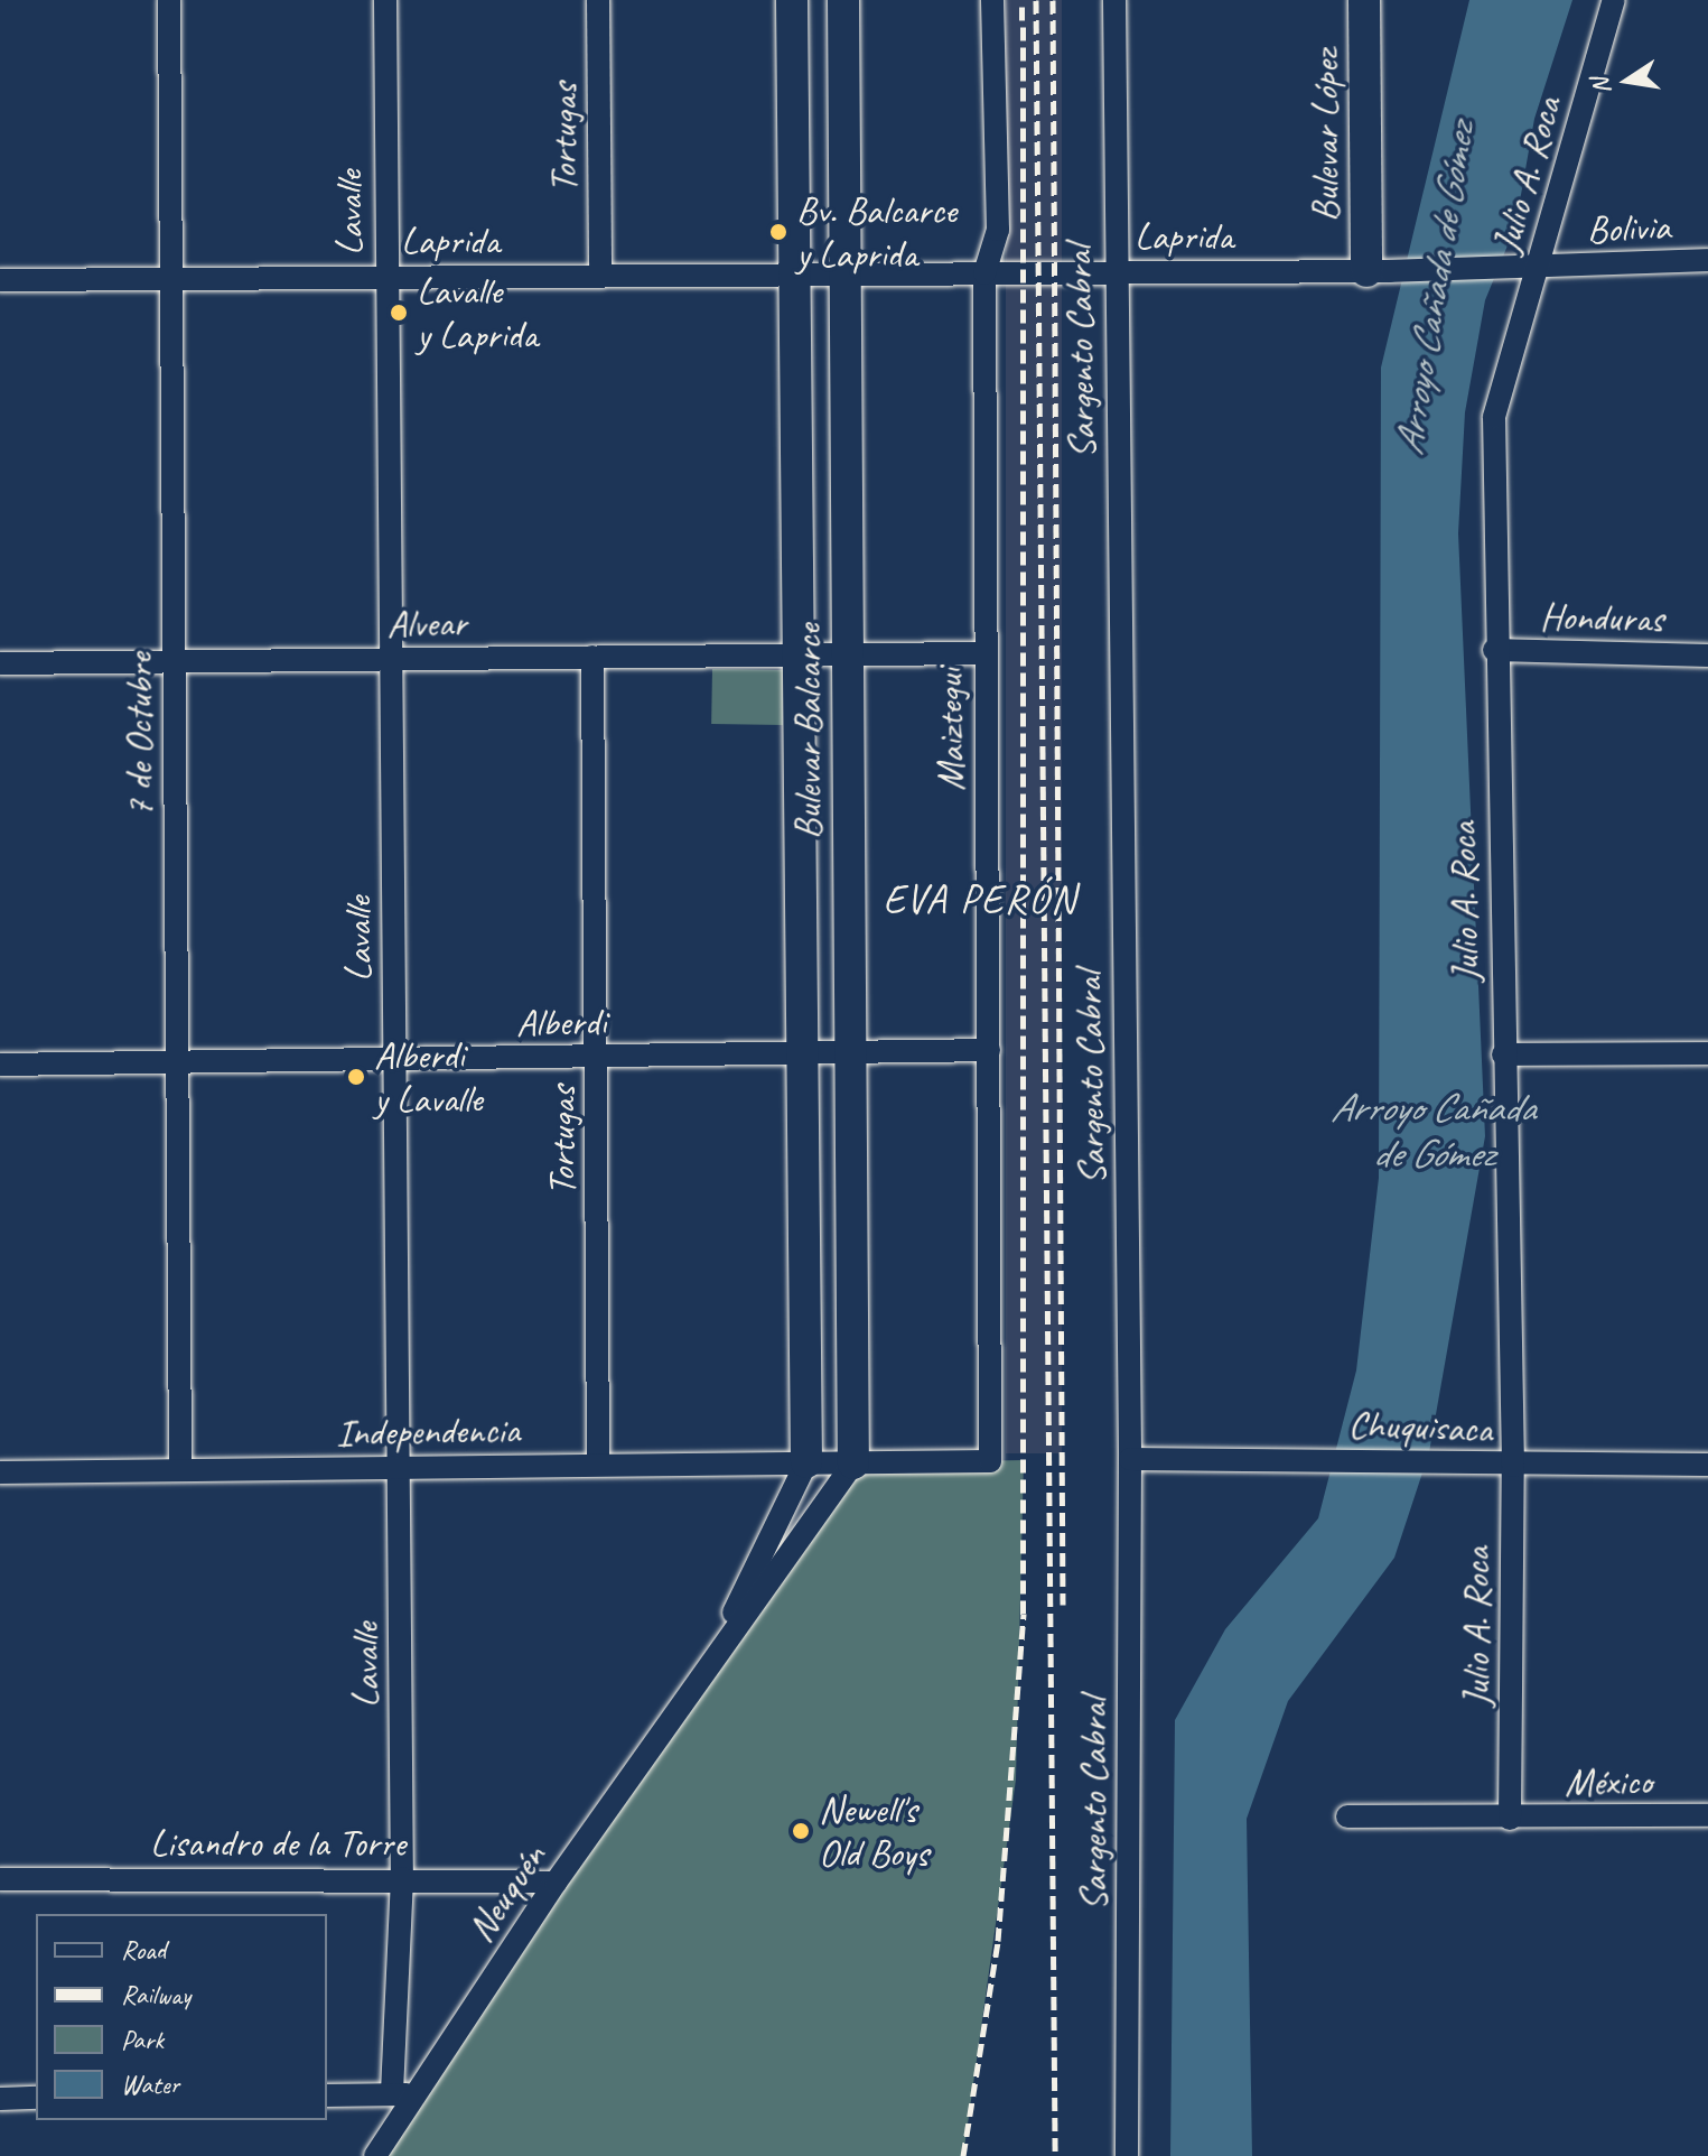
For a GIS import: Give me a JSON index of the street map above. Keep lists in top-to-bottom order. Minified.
{"streets":{"main road":["Bulevar López","Bulevar Balcarce"],"street":["Tortugas","Julio A. Roca","Lavalle","Bolivia","Laprida","Sargento Cabral","Honduras","Alvear","Maiztegui","7 de Octubre","Alberdi","Chuquisaca","Independencia","México","Lisandro de la Torre","Neuquén"]},"crossings":[["Bulevar López","Bolivia"],["Bulevar López","Laprida"],["Tortugas","Laprida"],["Tortugas","Alvear"],["Tortugas","Alberdi"],["Tortugas","Independencia"],["Julio A. Roca","Bolivia"],["Julio A. Roca","Honduras"],["Julio A. Roca","Chuquisaca"],["Julio A. Roca","México"],["Lavalle","Laprida"],["Lavalle","Alvear"],["Lavalle","Alberdi"],["Lavalle","Independencia"],["Lavalle","Lisandro de la Torre"],["Lavalle","Neuquén"],["Bolivia","Laprida"],["Laprida","Sargento Cabral"],["Laprida","Maiztegui"],["Laprida","Bulevar Balcarce"],["Laprida","7 de Octubre"],["Sargento Cabral","Chuquisaca"],["Alvear","Maiztegui"],["Alvear","Bulevar Balcarce"],["Alvear","7 de Octubre"],["Maiztegui","Alberdi"],["Maiztegui","Independencia"],["Bulevar Balcarce","Alberdi"],["Bulevar Balcarce","Independencia"],["Bulevar Balcarce","Neuquén"],["7 de Octubre","Alberdi"],["7 de Octubre","Independencia"],["Independencia","Neuquén"],["Lisandro de la Torre","Neuquén"]],"districts":["EVA PERÓN"],"water":["Arroyo Cañada de Gómez"],"places":["Bv. Balcarce y Laprida","Lavalle y Laprida","Alberdi y Lavalle","Newell's Old Boys"],"legend":["Road","Railway","Park","Water"],"north":"left"}
